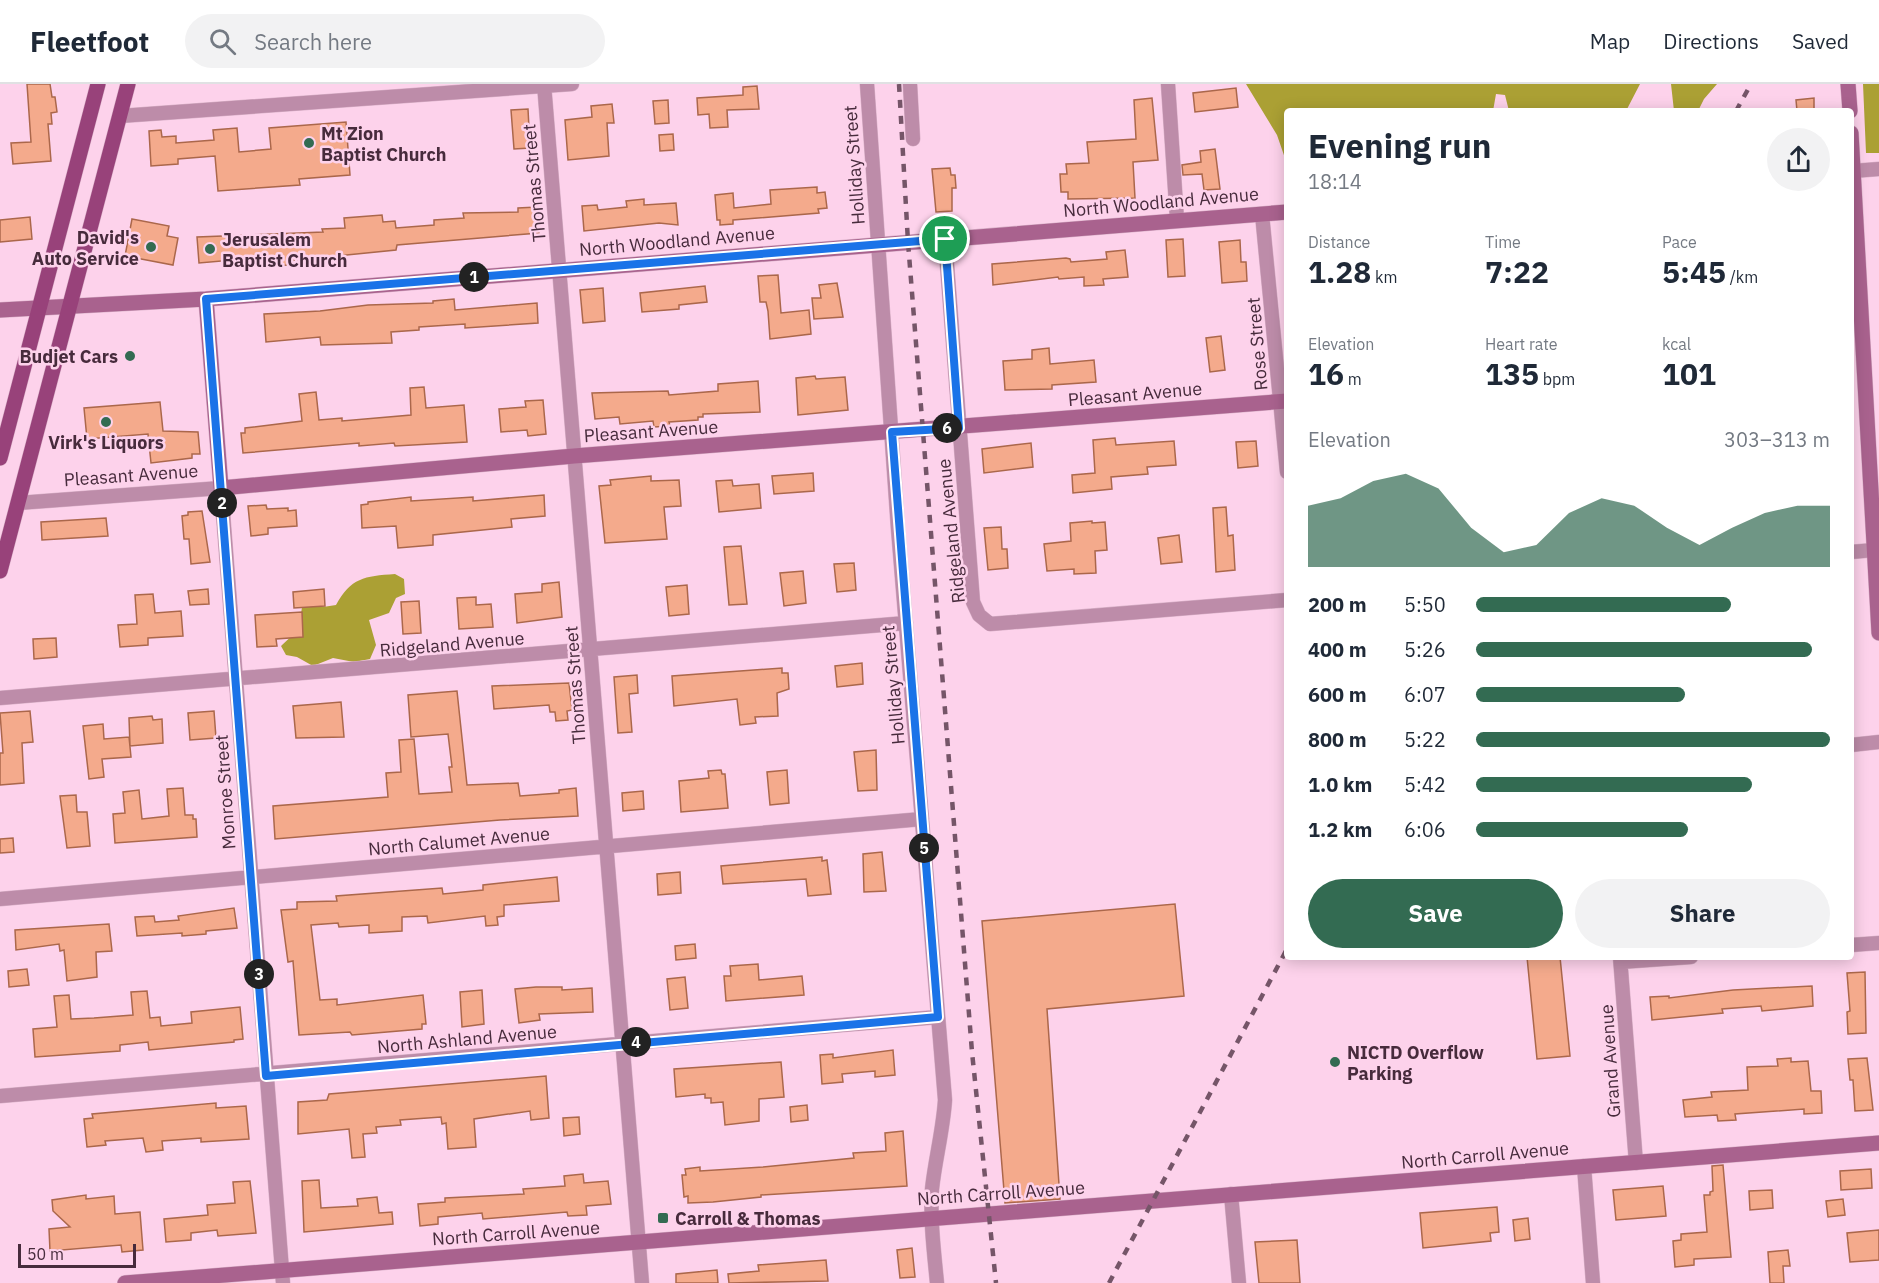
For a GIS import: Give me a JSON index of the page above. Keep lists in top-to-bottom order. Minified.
{"streets":{"street":["Holliday Street","Thomas Street","North Woodland Avenue","Rose Street","Pleasant Avenue","Ridgeland Avenue","Monroe Street","North Calumet Avenue","North Ashland Avenue","Grand Avenue","North Carroll Avenue"]},"crossings":[["Holliday Street","North Woodland Avenue"],["Holliday Street","Pleasant Avenue"],["Holliday Street","Ridgeland Avenue"],["Holliday Street","North Calumet Avenue"],["Holliday Street","North Ashland Avenue"],["Holliday Street","North Carroll Avenue"],["Thomas Street","North Woodland Avenue"],["Thomas Street","Pleasant Avenue"],["Thomas Street","Ridgeland Avenue"],["Thomas Street","North Calumet Avenue"],["Thomas Street","North Ashland Avenue"],["Thomas Street","North Carroll Avenue"],["North Woodland Avenue","Rose Street"],["North Woodland Avenue","Ridgeland Avenue"],["North Woodland Avenue","Monroe Street"],["Rose Street","Pleasant Avenue"],["Pleasant Avenue","Ridgeland Avenue"],["Pleasant Avenue","Monroe Street"],["Ridgeland Avenue","Monroe Street"],["Monroe Street","North Calumet Avenue"],["Monroe Street","North Ashland Avenue"],["Monroe Street","North Carroll Avenue"],["Grand Avenue","North Carroll Avenue"]],"places":{"other":["Mt Zion Baptist Church","David's Auto Service","Jerusalem Baptist Church","Budjet Cars","Virk's Liquors","NICTD Overflow Parking"],"transit":["Carroll & Thomas"]},"scale_bar":"50 m","page":{"header":"Fleetfoot","search":"Search here","nav":["Map","Directions","Saved"],"heading":["Evening run","18:14"],"stats":[["Distance","1.28 km"],["Time","7:22"],["Pace","5:45 /km"],["Elevation","16 m"],["Heart rate","135 bpm"],["kcal","101"]],"pins":["1","6","2","5","3","4"],"chart":["Elevation","303–313 m"],"list":[{"name":"200 m","note":"5:50"},{"name":"400 m","note":"5:26"},{"name":"600 m","note":"6:07"},{"name":"800 m","note":"5:22"},{"name":"1.0 km","note":"5:42"},{"name":"1.2 km","note":"6:06"}],"buttons":["Save","Share"],"scale":"50 m"}}
